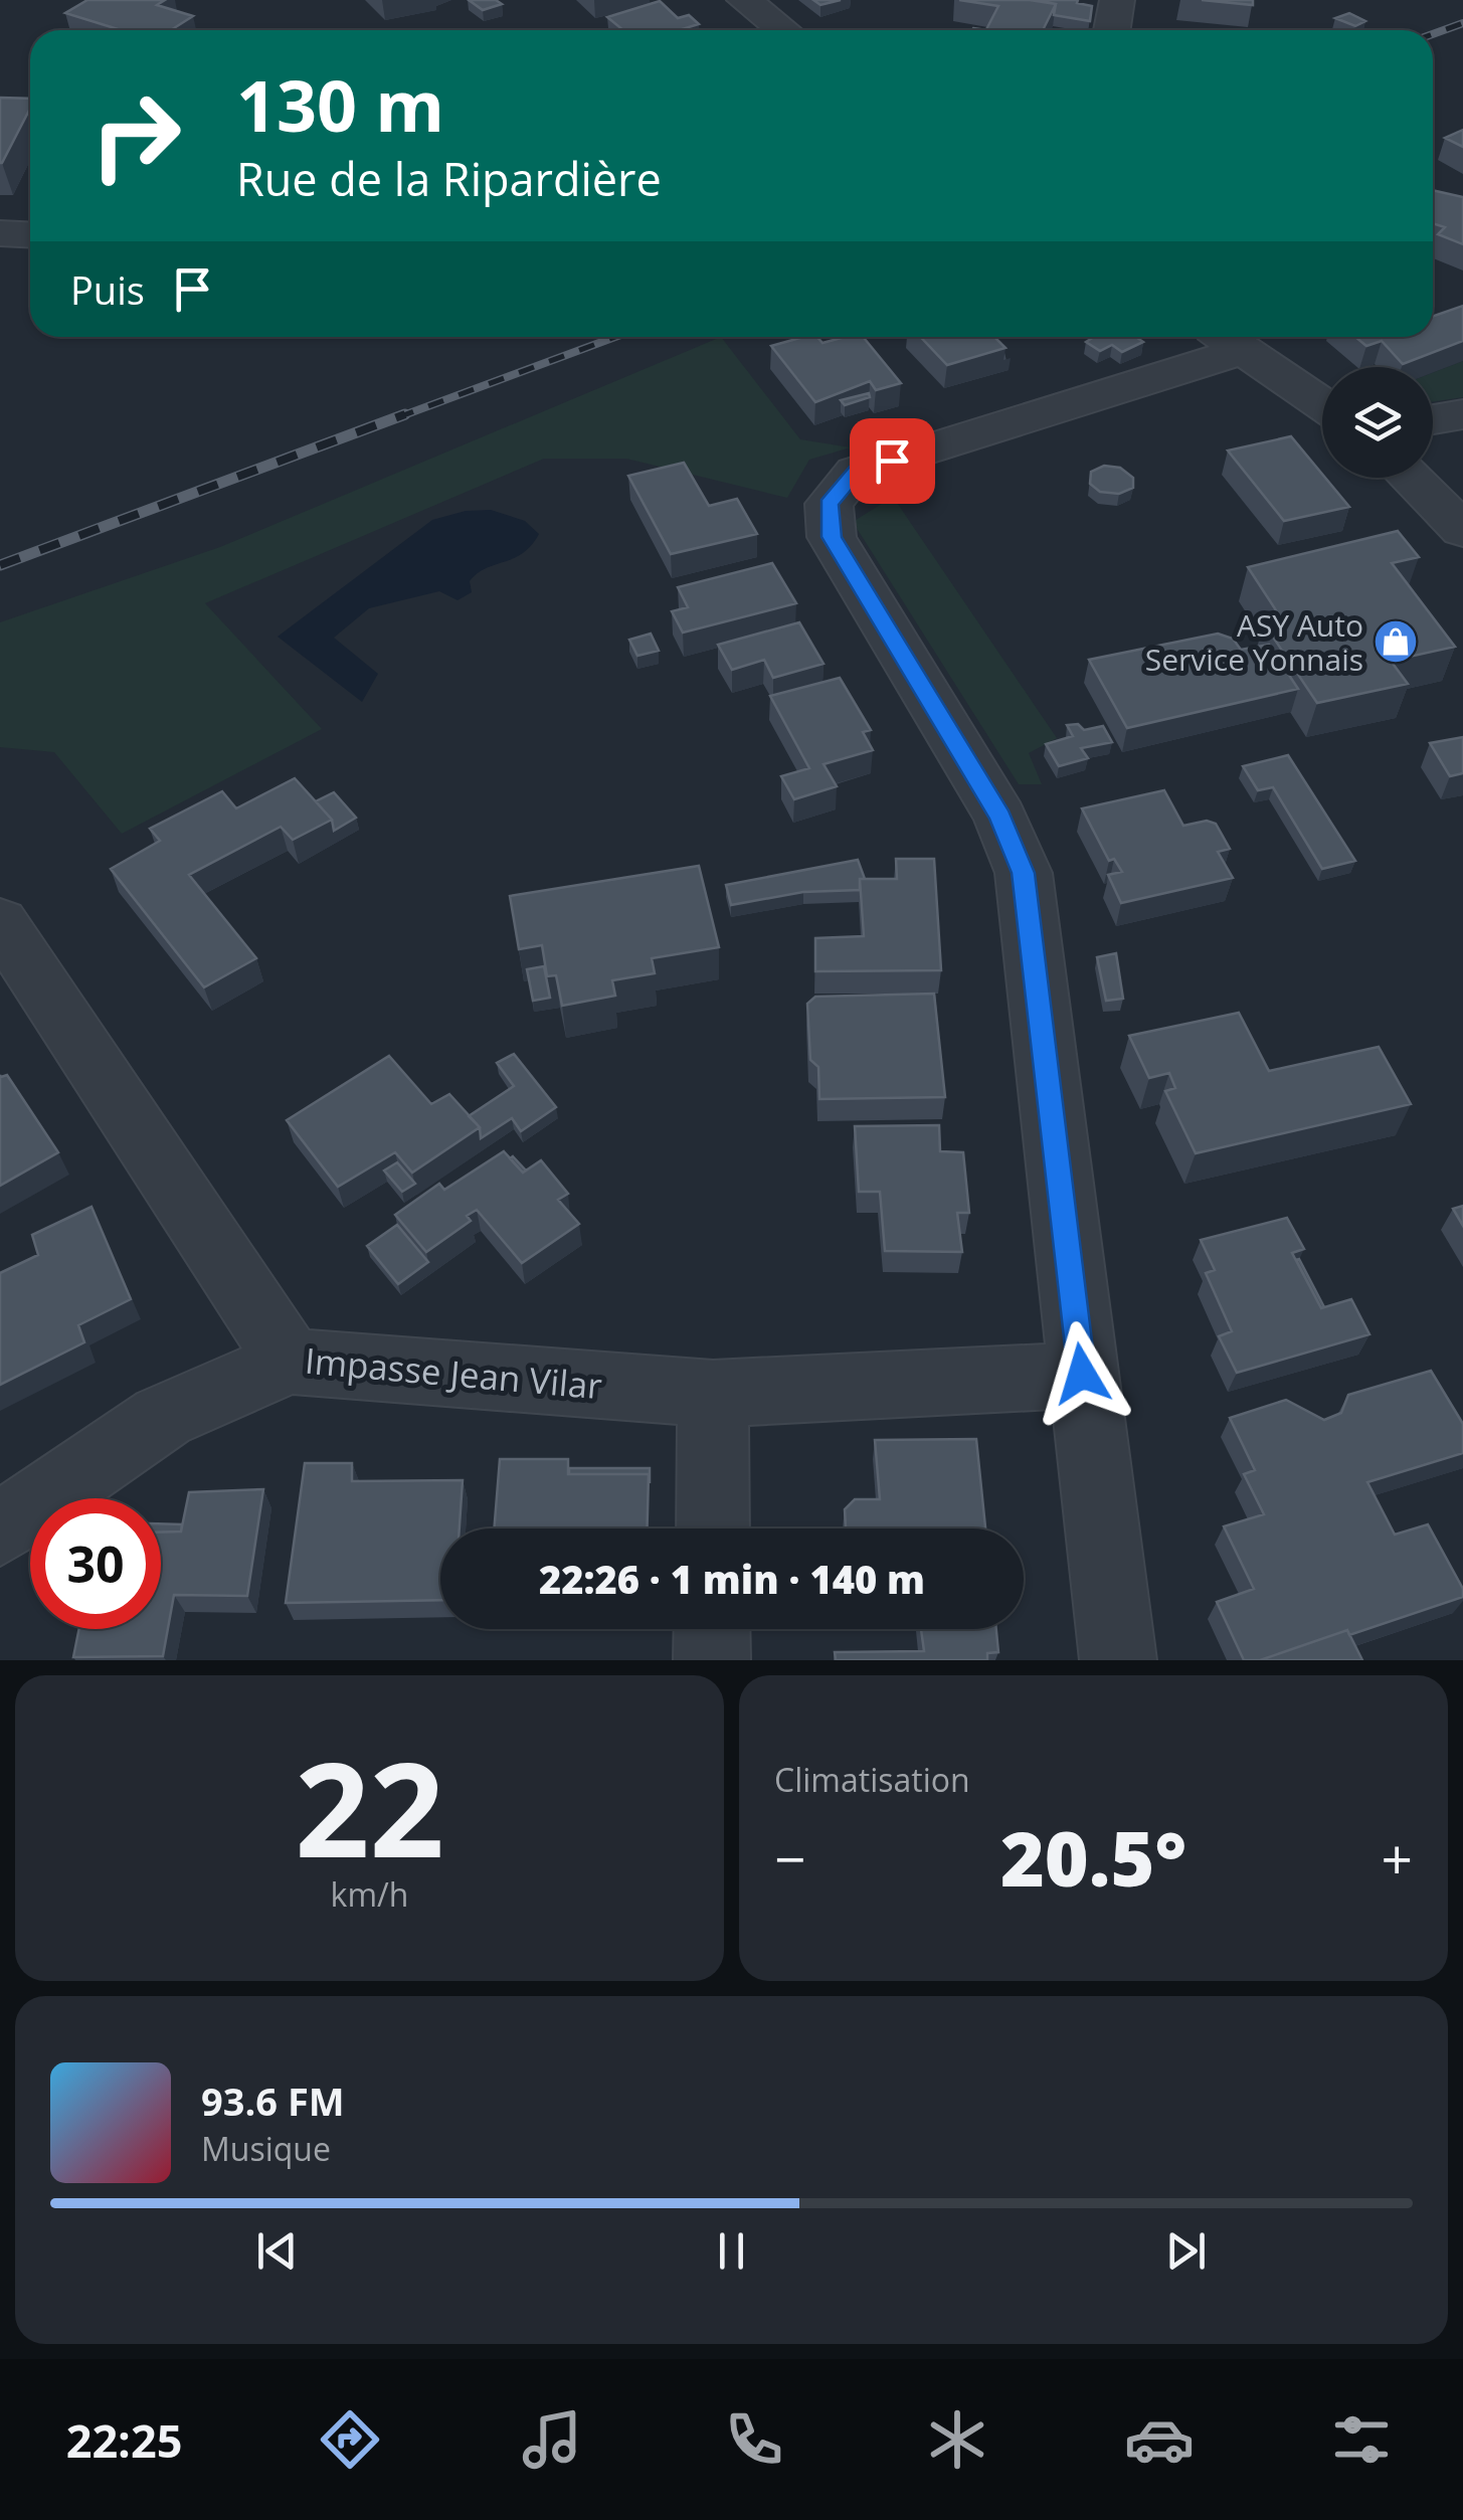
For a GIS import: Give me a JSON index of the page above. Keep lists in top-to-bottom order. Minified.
{"streets":{"street":["Impasse Jean Vilar"]},"places":{"shop":["ASY Auto Service Yonnais"]},"page":{"turn":["130 m","Rue de la Ripardière"],"then":"Puis","limit":"30","trip":"22:26 · 1 min · 140 m","tile":[["22","km/h"],"Climatisation"],"heat":["−","20.5°","+"],"song":["93.6 FM","Musique"],"tabs":"22:25"}}
